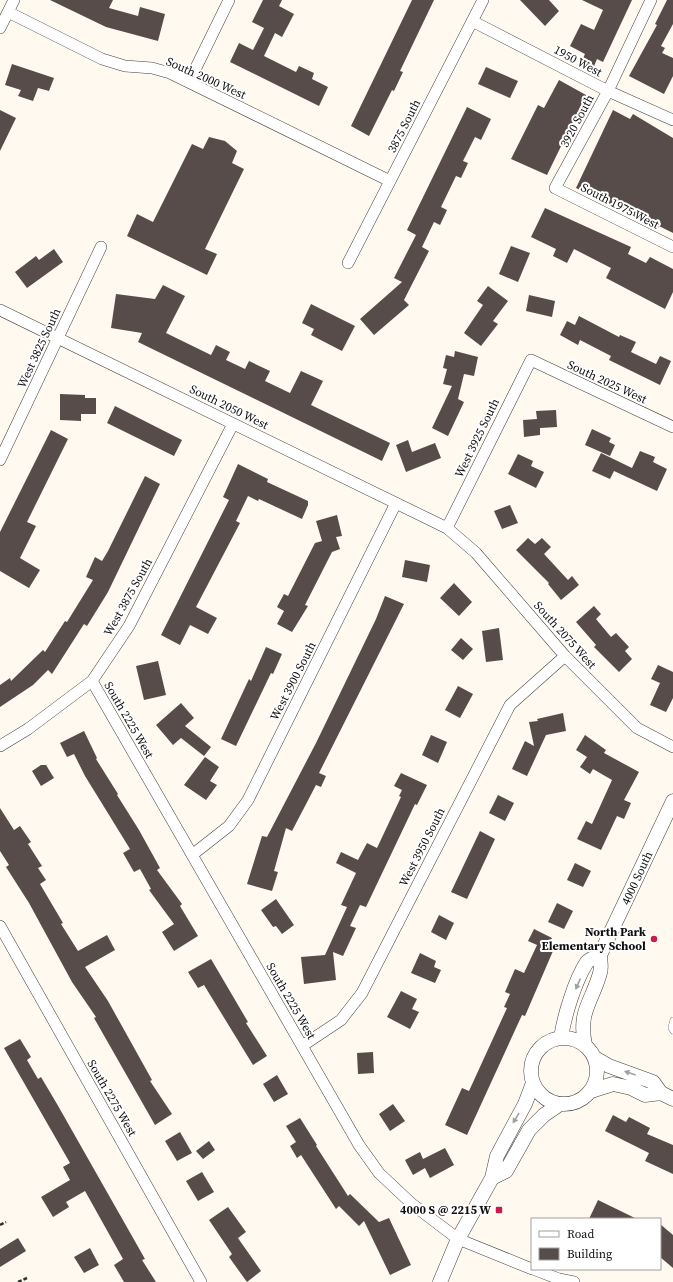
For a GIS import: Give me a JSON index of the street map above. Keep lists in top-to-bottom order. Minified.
{"streets":{"street":["1950 West","South 2000 West","3920 South","3875 South","South 1975 West","West 3825 South","South 2025 West","South 2050 West","West 3925 South","West 3875 South","South 2075 West","West 3900 South","South 2225 West","West 3950 South","4000 South","South 2275 West"]},"crossings":[["1950 West","3920 South"],["1950 West","3875 South"],["South 2000 West","3875 South"],["3920 South","South 1975 West"],["West 3825 South","South 2050 West"],["South 2025 West","West 3925 South"],["South 2050 West","West 3925 South"],["South 2050 West","West 3875 South"],["South 2050 West","South 2075 West"],["South 2050 West","West 3900 South"],["West 3925 South","South 2075 West"],["West 3875 South","South 2225 West"],["South 2075 West","West 3950 South"],["West 3900 South","South 2225 West"],["South 2225 West","West 3950 South"]],"places":{"other":["North Park Elementary School"],"transit":["4000 S @ 2215 W"]},"legend":["Road","Building"]}
